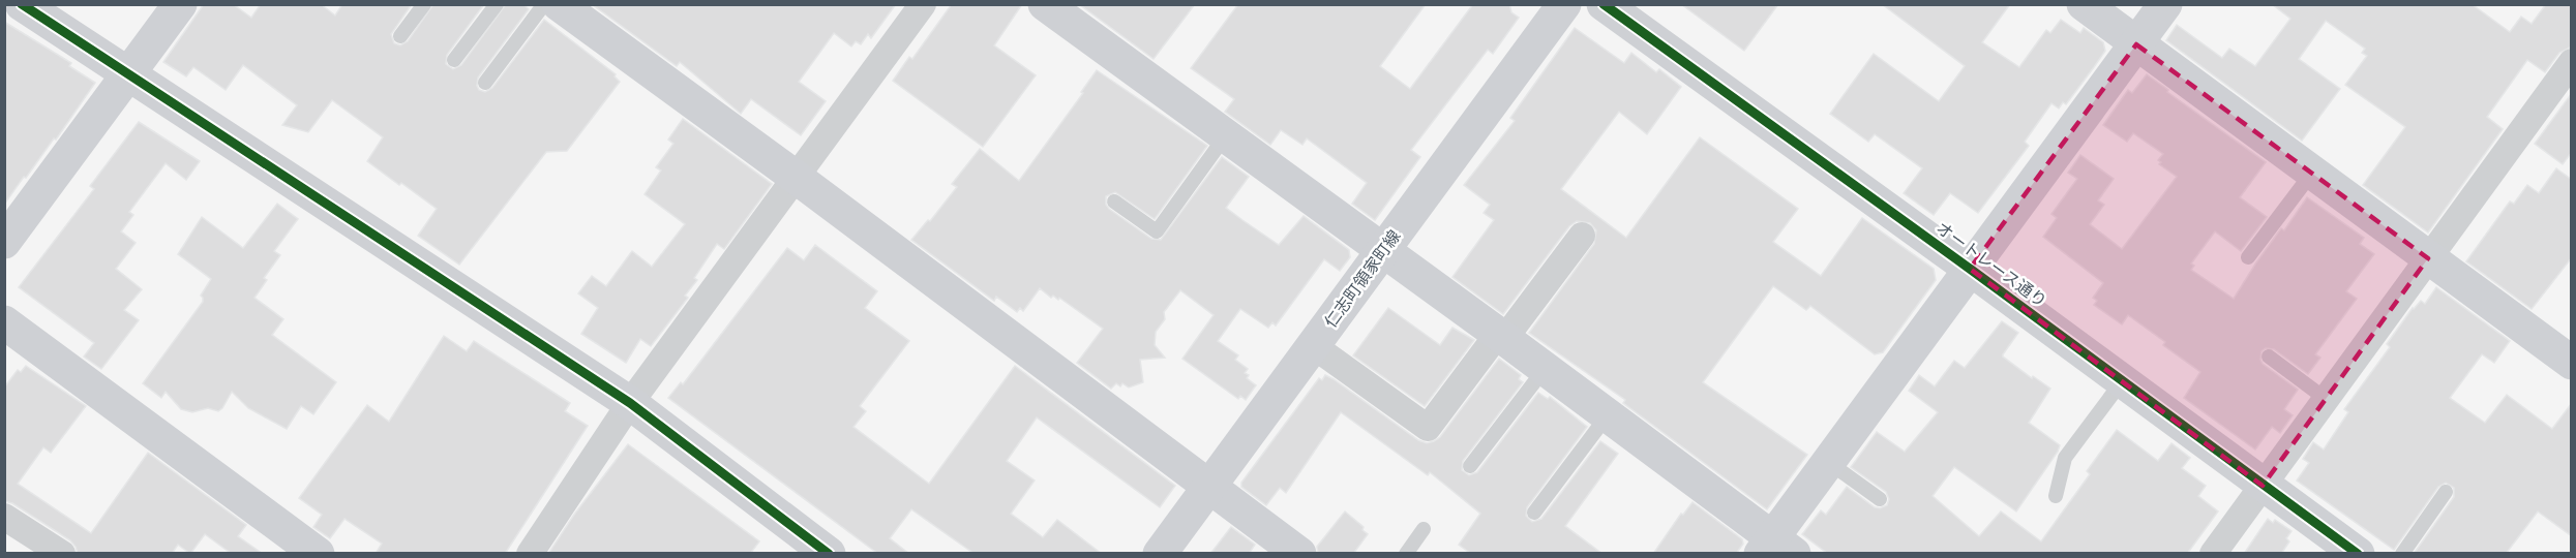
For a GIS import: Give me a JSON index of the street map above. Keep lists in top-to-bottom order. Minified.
{"streets":{"street":["オートレース通り","仁志町領家町線"]}}
